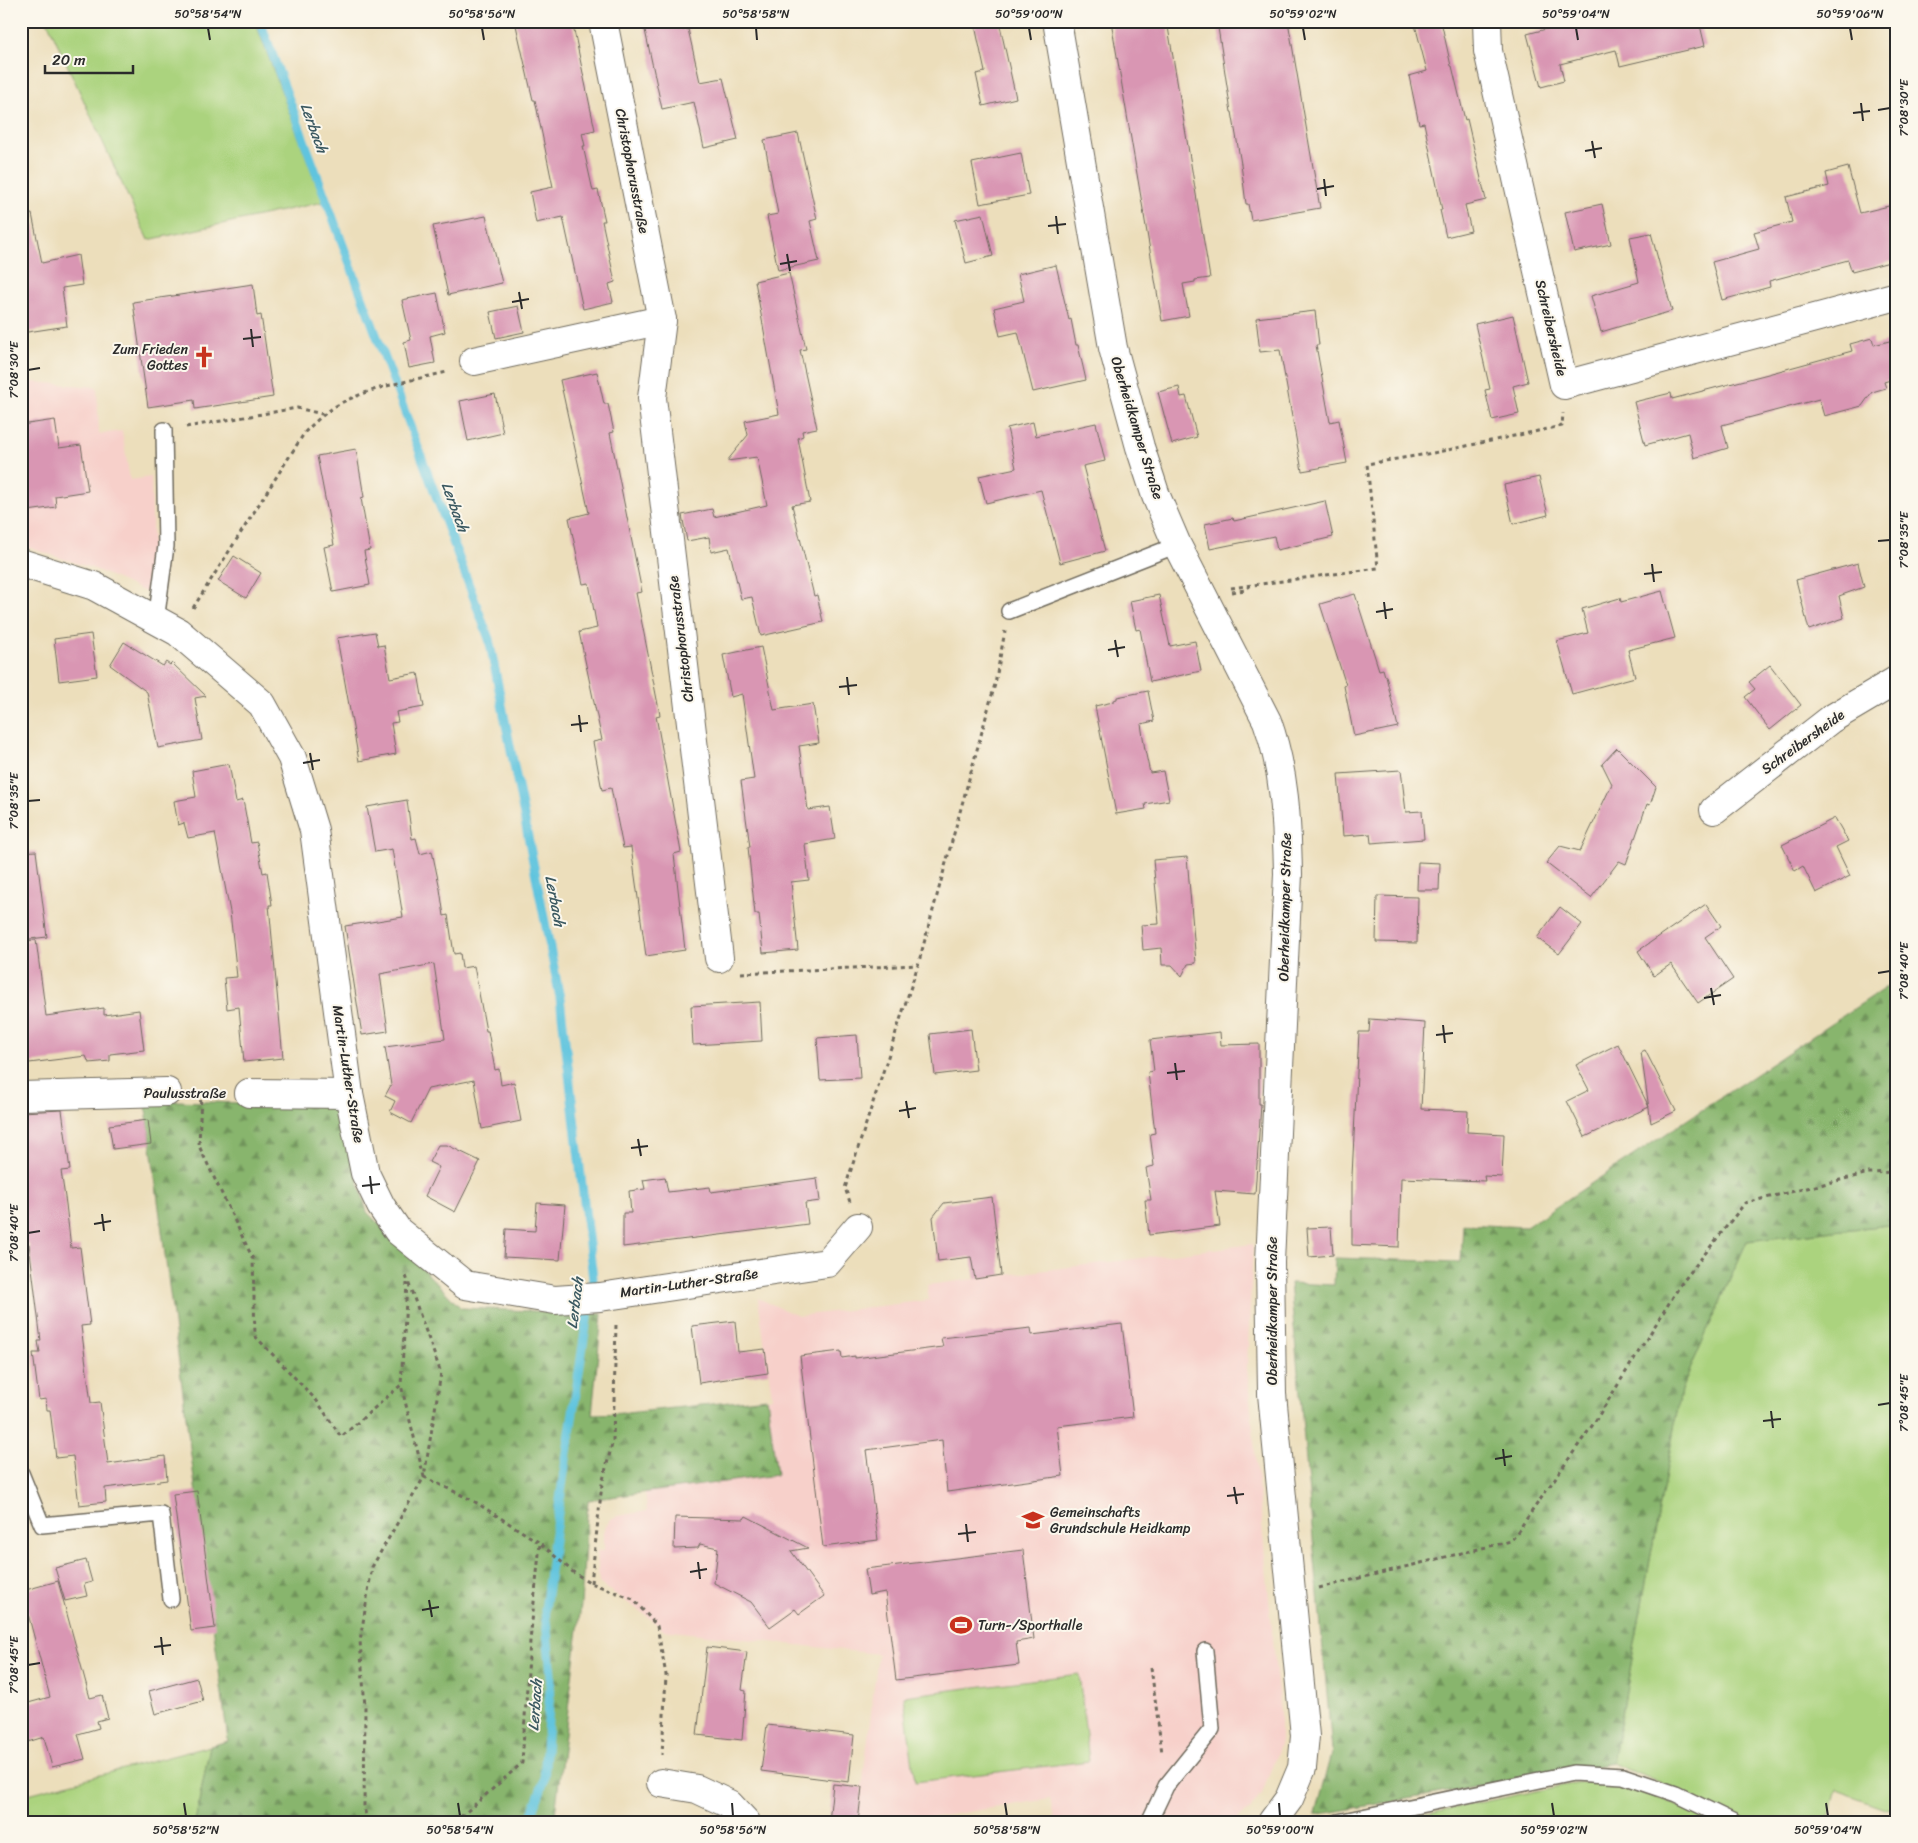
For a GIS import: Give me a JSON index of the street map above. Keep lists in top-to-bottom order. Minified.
{"streets":{"street":["Christophorusstraße","Schreibersheide","Oberheidkamper Straße","Martin-Luther-Straße","Paulusstraße"]},"water":["Lerbach"],"places":{"church":["Zum Frieden Gottes"],"school or university":["Gemeinschafts Grundschule Heidkamp"],"sports":["Turn-/Sporthalle"]},"scale_bar":"20 m","coordinates":["50°58'54\"N","50°58'56\"N","50°58'58\"N","50°59'00\"N","50°59'02\"N","50°59'04\"N","50°59'06\"N","7°08'30\"E","7°08'35\"E","7°08'40\"E","7°08'45\"E","50°58'52\"N"]}
